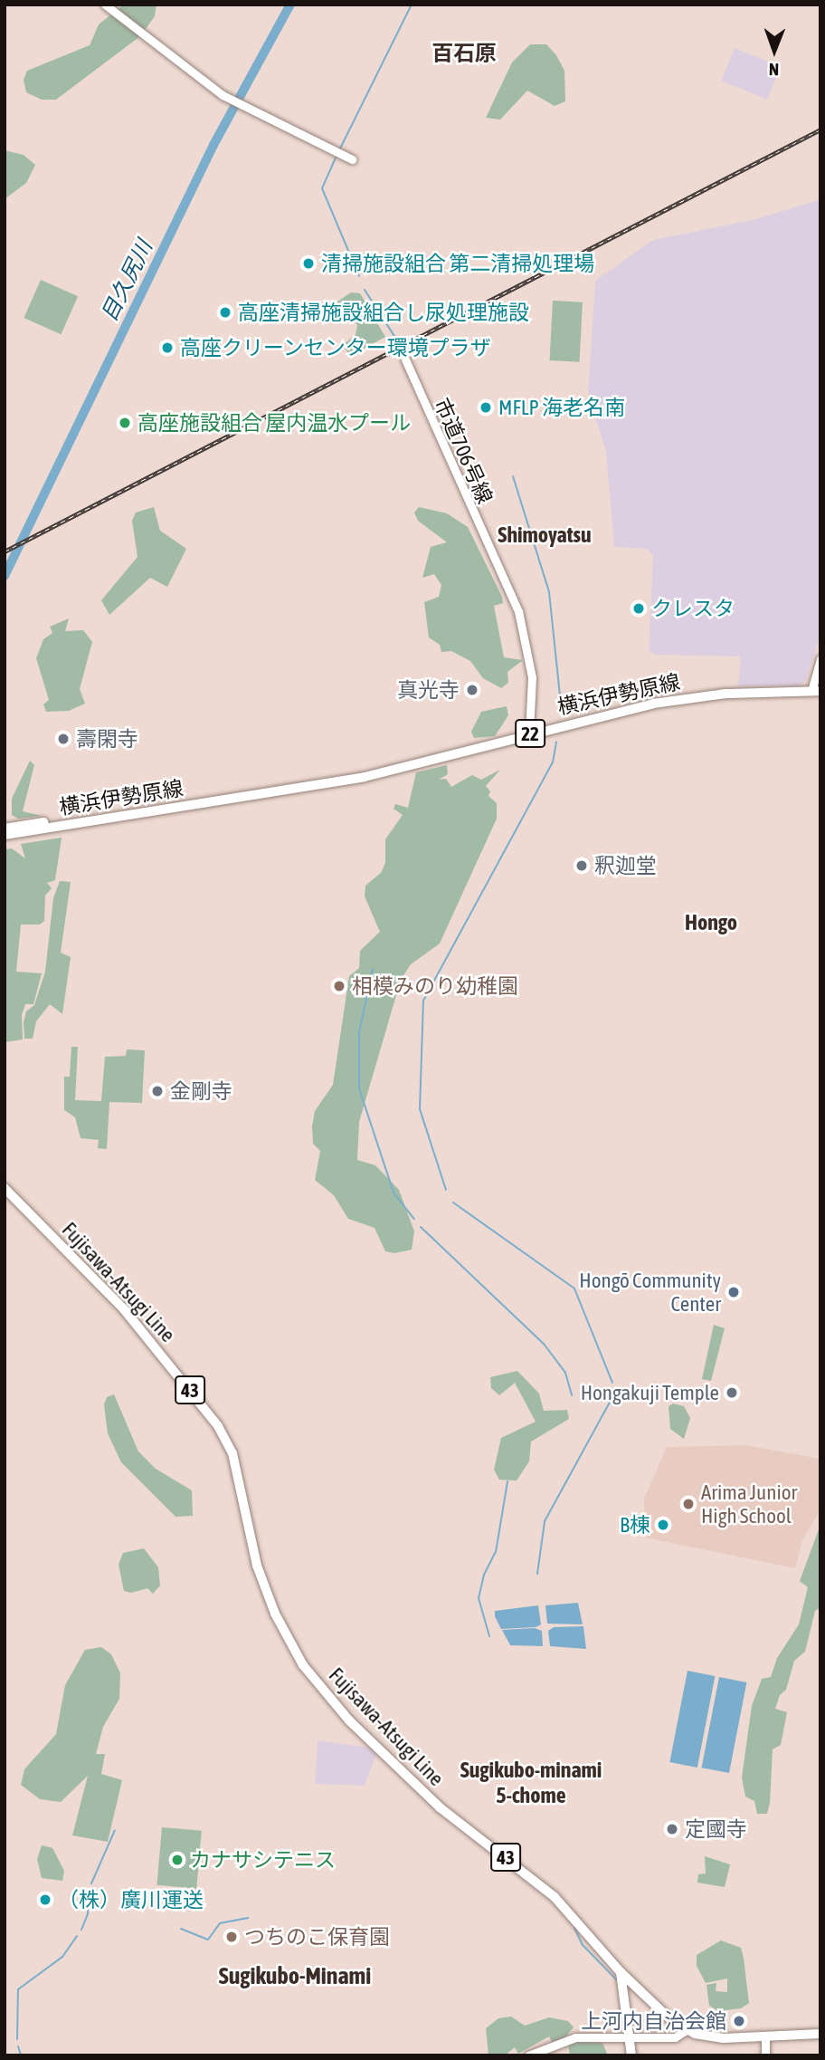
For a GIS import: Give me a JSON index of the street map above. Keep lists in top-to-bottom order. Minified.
{"streets":{"main road":["横浜伊勢原線","22","Fujisawa-Atsugi Line","43"],"street":["市道706号線"]},"crossings":[["市道706号線","横浜伊勢原線"]],"districts":["百石原","Shimoyatsu","Hongo","Sugikubo-minami 5-chome","Sugikubo-Minami"],"water":["目久尻川"],"places":["清掃施設組合 第二清掃処理場","高座清掃施設組合し尿処理施設","高座クリーンセンター環境プラザ","MFLP 海老名南","高座施設組合 屋内温水プール","クレスタ","真光寺","壽閑寺","釈迦堂","相模みのり幼稚園","金剛寺","Hongō Community Center","Hongakuji Temple","Arima Junior High School","B棟","定國寺","カナサシテニス","（株）廣川運送","つちのこ保育園","上河内自治会館"],"north":"bottom"}
